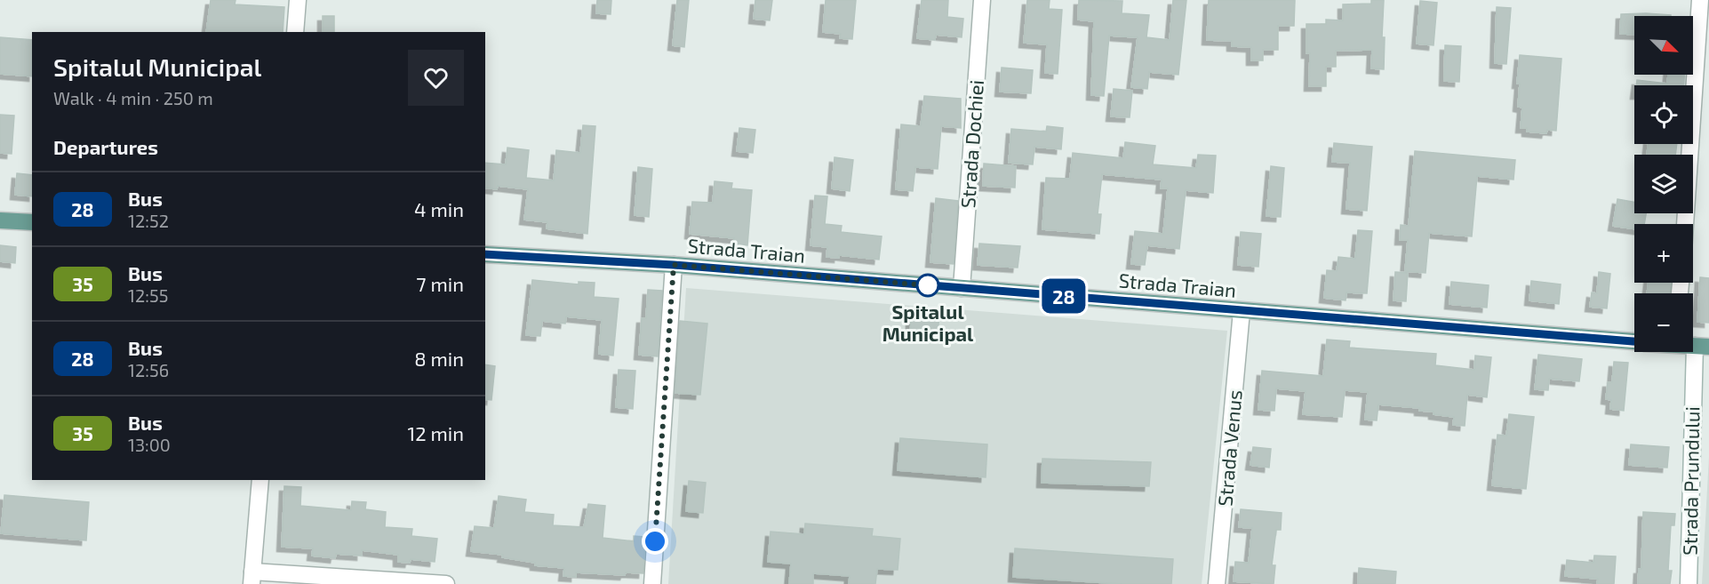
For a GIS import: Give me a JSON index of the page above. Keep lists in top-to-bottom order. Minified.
{"streets":{"main road":["Strada Traian"],"street":["Strada Dochiei","Strada Venus","Strada Prundului"]},"crossings":[["Strada Dochiei","Strada Traian"],["Strada Traian","Strada Venus"]],"places":["Spitalul Municipal"],"lines":["bus line 28"],"north":"bottom right","page":{"on_map":"28","map_buttons":["+","−"],"heading":[["Spitalul Municipal","Walk · 4 min · 250 m"],"Departures"],"list":[{"mark":"28","name":"Bus","note":"12:52","value":"4 min"},{"mark":"35","name":"Bus","note":"12:55","value":"7 min"},{"mark":"28","name":"Bus","note":"12:56","value":"8 min"},{"mark":"35","name":"Bus","note":"13:00","value":"12 min"}]}}
